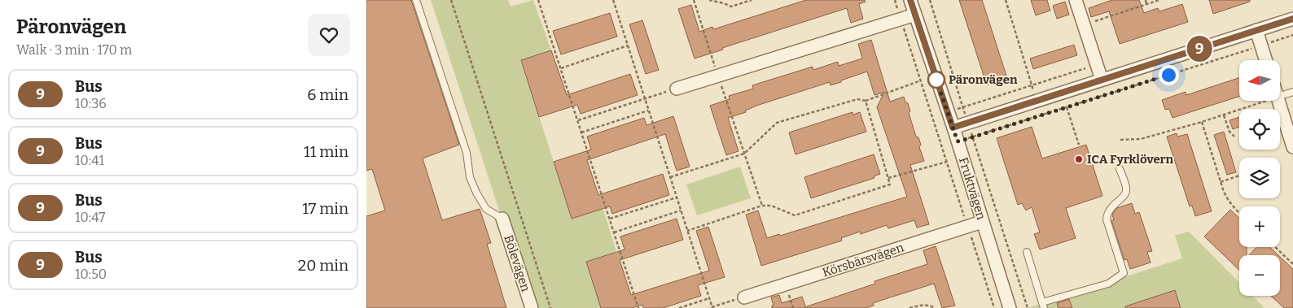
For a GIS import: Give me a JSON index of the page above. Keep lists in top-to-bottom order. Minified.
{"streets":{"street":["Fruktvägen","Körsbärsvägen","Bölevägen"]},"crossings":[["Fruktvägen","Körsbärsvägen"]],"places":["Päronvägen","ICA Fyrklövern"],"lines":["bus line 9"],"north":"left","page":{"heading":["Päronvägen","Walk · 3 min · 170 m"],"on_map":"9","map_buttons":["+","−"],"list":[{"mark":"9","name":"Bus","note":"10:36","value":"6 min"},{"mark":"9","name":"Bus","note":"10:41","value":"11 min"},{"mark":"9","name":"Bus","note":"10:47","value":"17 min"},{"mark":"9","name":"Bus","note":"10:50","value":"20 min"}]}}
